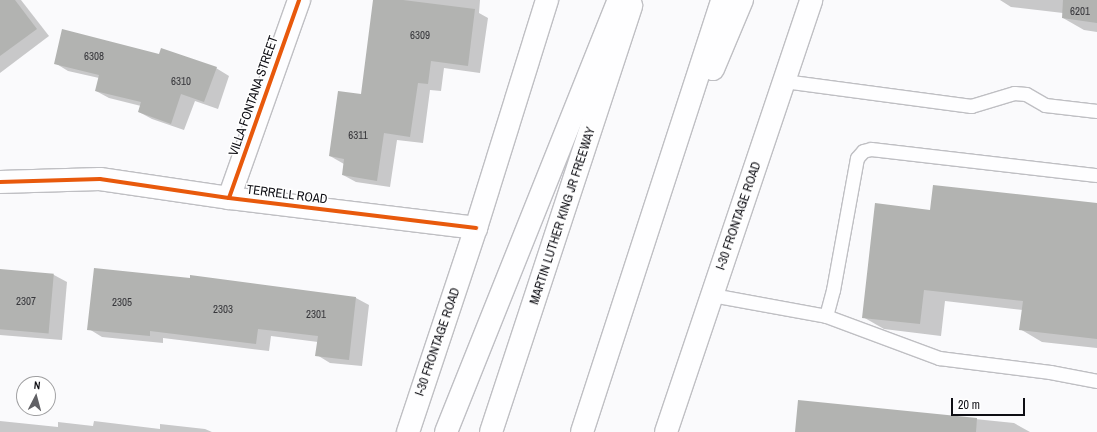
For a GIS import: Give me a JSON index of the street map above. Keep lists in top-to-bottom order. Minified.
{"streets":{"main road":["VILLA FONTANA STREET","TERRELL ROAD","MARTIN LUTHER KING JR FREEWAY","I-30 FRONTAGE ROAD"]},"crossings":[["VILLA FONTANA STREET","TERRELL ROAD"],["TERRELL ROAD","I-30 FRONTAGE ROAD"]],"house_numbers":["6201","6309","6308","6310","6311","2307","2305","2303","2301"],"scale_bar":"20 m","north":"top"}
